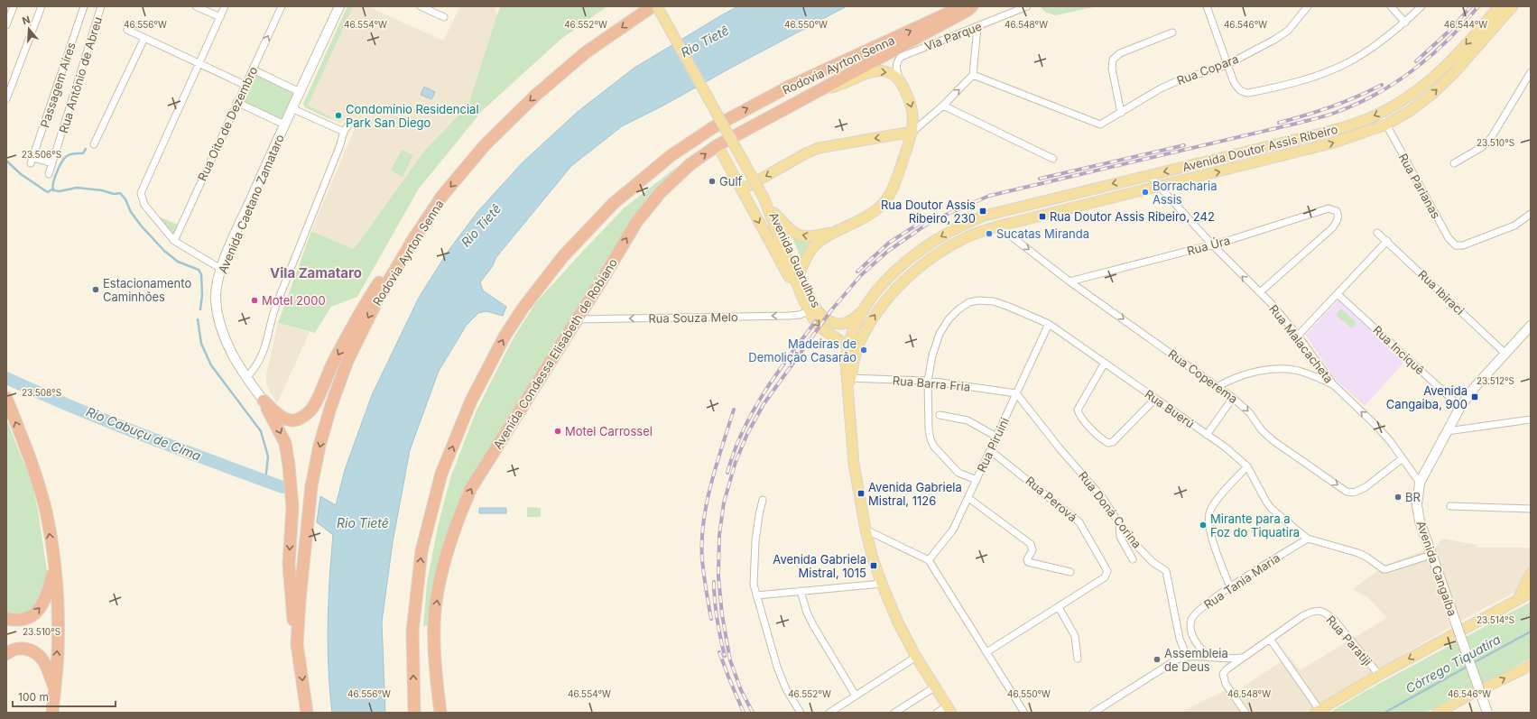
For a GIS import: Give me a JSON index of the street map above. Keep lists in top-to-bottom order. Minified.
{"streets":{"highway":["Rodovia Ayrton Senna","Avenida Condessa Elisabeth de Robiano"],"main road":["Avenida Doutor Assis Ribeiro","Avenida Caetano Zamataro","Avenida Guarulhos","Avenida Cangaíba"],"street":["Via Parque","Rua Copara","Rua Antônio de Abreu","Passagem Aíres","Rua Oito de Dezembro","Rua Parianas","Rua Úra","Rua Ibiraci","Rua Souza Melo","Rua Malacacheta","Rua Inciquê","Rua Coperema","Rua Barra Fria","Rua Buerú","Rua Piruini","Rua Perová","Rua Doná Corina","Rua Tania Maria","Rua Paratiji"]},"crossings":[["Rua Antônio de Abreu","Passagem Aíres"],["Avenida Doutor Assis Ribeiro","Rua Parianas"],["Avenida Doutor Assis Ribeiro","Avenida Guarulhos"],["Avenida Doutor Assis Ribeiro","Rua Malacacheta"],["Avenida Doutor Assis Ribeiro","Rua Coperema"],["Rua Úra","Rua Malacacheta"],["Rua Úra","Rua Coperema"],["Avenida Guarulhos","Rua Souza Melo"],["Avenida Guarulhos","Avenida Condessa Elisabeth de Robiano"],["Rua Ibiraci","Avenida Cangaíba"],["Rua Souza Melo","Avenida Condessa Elisabeth de Robiano"],["Rua Malacacheta","Rua Coperema"],["Rua Malacacheta","Avenida Cangaíba"],["Rua Inciquê","Avenida Cangaíba"],["Rua Barra Fria","Rua Buerú"],["Rua Barra Fria","Rua Piruini"],["Rua Barra Fria","Rua Doná Corina"],["Rua Buerú","Rua Piruini"],["Rua Buerú","Avenida Cangaíba"],["Rua Buerú","Rua Tania Maria"],["Rua Piruini","Rua Perová"],["Rua Piruini","Rua Doná Corina"]],"one_way":["Rua Souza Melo","Rua Malacacheta","Avenida Condessa Elisabeth de Robiano","Rua Coperema"],"districts":["Vila Zamataro"],"water":["Rio Tietê","Rio Cabuçu de Cima","Córrego Tiquatira"],"places":{"other":["Condomínio Residencial Park San Diego","Gulf","Borracharia Assis","Sucatas Miranda","Estacionamento Caminhões","Motel 2000","Madeiras de Demolição Casarão","Motel Carrossel","BR","Mirante para a Foz do Tiquatira","Assembleia de Deus"],"transit":["Rua Doutor Assis Ribeiro, 230","Rua Doutor Assis Ribeiro, 242","Avenida Cangaiba, 900","Avenida Gabriela Mistral, 1126","Avenida Gabriela Mistral, 1015"]},"scale_bar":"100 m","north":"top","coordinates":["46.556°W","46.554°W","46.552°W","46.550°W","46.548°W","46.546°W","46.544°W","23.510°S","23.506°S","23.512°S","23.508°S","23.514°S"]}
